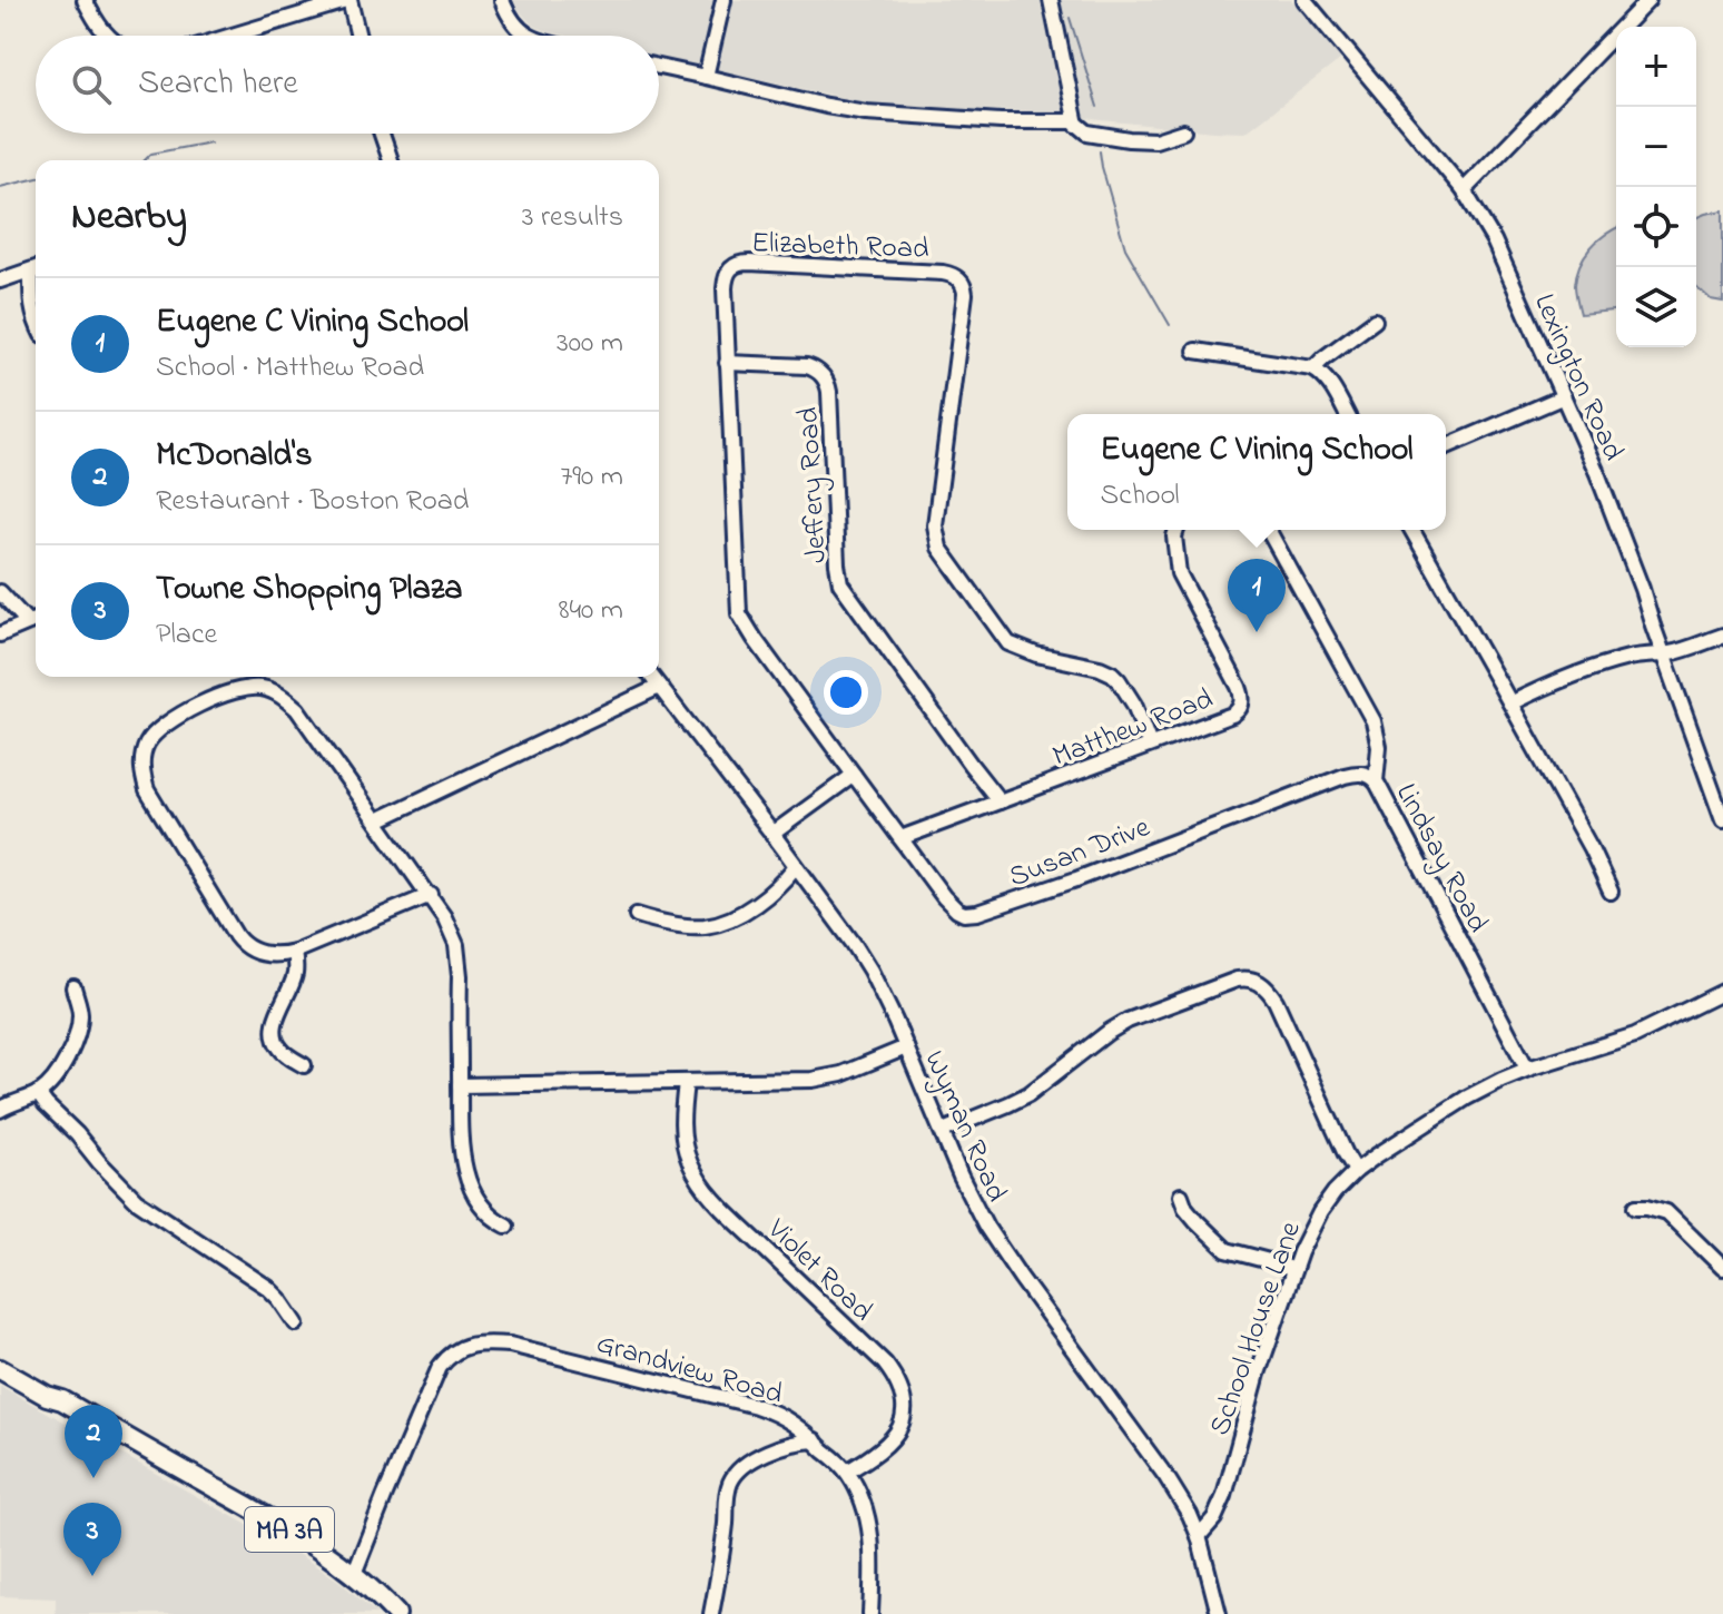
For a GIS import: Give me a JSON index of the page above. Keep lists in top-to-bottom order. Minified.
{"streets":{"main road":["MA 3A"],"street":["Elizabeth Road","Lexington Road","Jeffery Road","Matthew Road","Susan Drive","Lindsay Road","Wyman Road","Violet Road","School House Lane","Grandview Road"]},"crossings":[["Elizabeth Road","Jeffery Road"],["Elizabeth Road","Matthew Road"],["Elizabeth Road","Susan Drive"],["Jeffery Road","Matthew Road"],["Matthew Road","Susan Drive"],["Susan Drive","Lindsay Road"],["Lindsay Road","School House Lane"],["Wyman Road","School House Lane"],["Violet Road","Grandview Road"],["Grandview Road","MA 3A"]],"page":{"map_buttons":["+","−"],"search":"Search here","heading":["Nearby","3 results"],"list":[{"mark":"1","name":"Eugene C Vining School","note":"School · Matthew Road","value":"300 m"},{"mark":"2","name":"McDonald's","note":"Restaurant · Boston Road","value":"790 m"},{"mark":"3","name":"Towne Shopping Plaza","note":"Place","value":"840 m"}],"popup":["Eugene C Vining School","School"],"pins":["1","2","3"]}}
